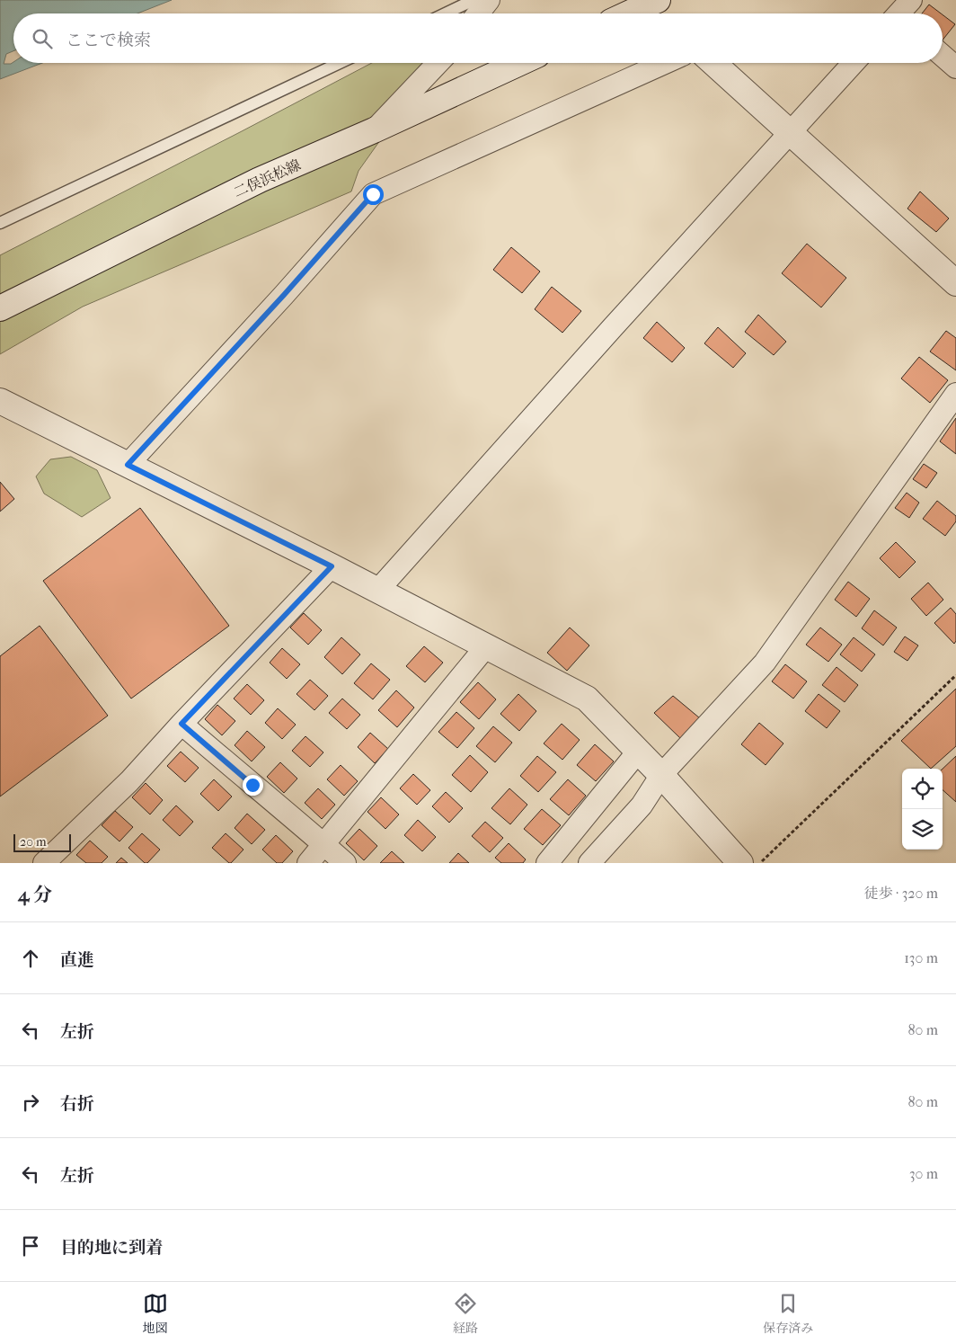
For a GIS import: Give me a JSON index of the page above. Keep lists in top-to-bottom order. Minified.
{"streets":{"street":["二俣浜松線"]},"scale_bar":"20 m","page":{"search":"ここで検索","scale":"20 m","heading":["4 分","徒歩 · 320 m"],"list":[["直進","130 m"],["左折","80 m"],["右折","80 m"],["左折","30 m"],"目的地に到着"],"nav":["地図","経路","保存済み"]}}
